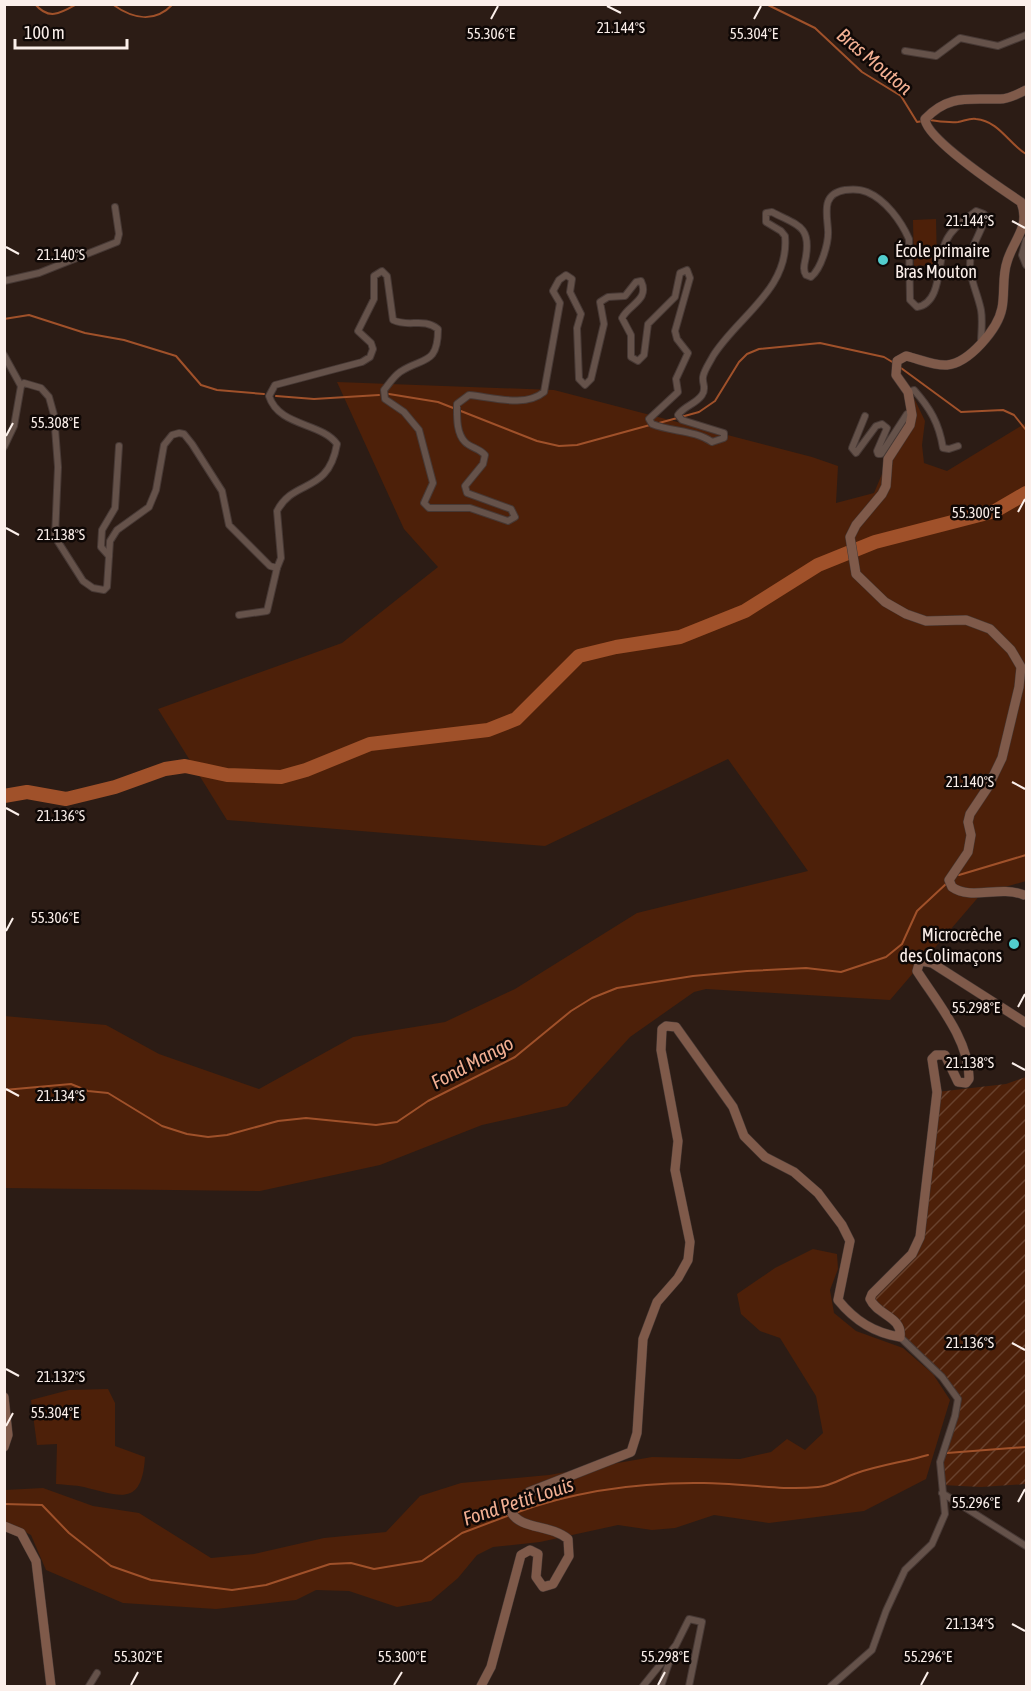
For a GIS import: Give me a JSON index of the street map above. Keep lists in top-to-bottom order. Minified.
{"water":["Bras Mouton","Fond Mango","Fond Petit Louis"],"places":["École primaire Bras Mouton","Microcrèche des Colimaçons"],"scale_bar":"100 m","coordinates":["21.144°S","55.306°E","55.304°E","21.140°S","55.308°E","55.300°E","21.138°S","21.136°S","55.298°E","21.134°S","21.132°S","55.296°E","55.302°E"]}
